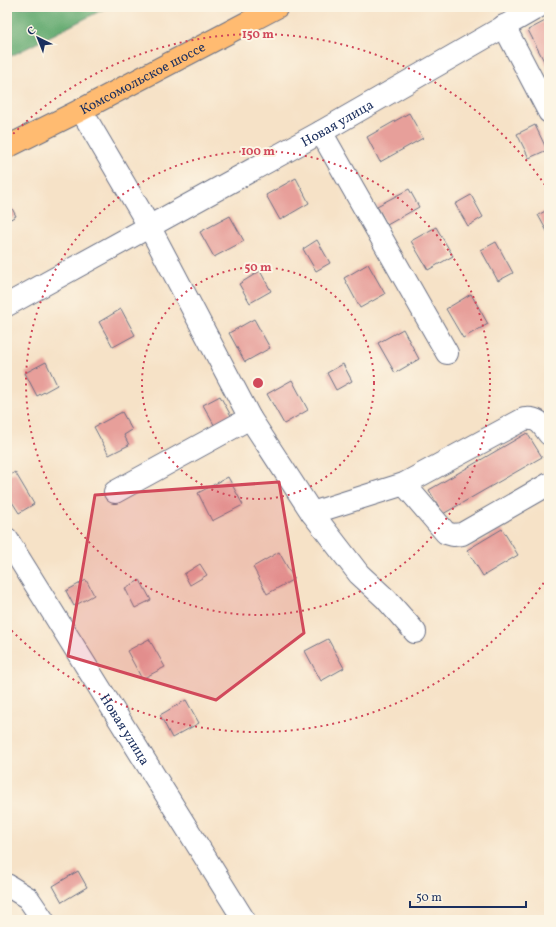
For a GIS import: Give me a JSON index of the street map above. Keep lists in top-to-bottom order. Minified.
{"streets":{"highway":["Комсомольское шоссе"],"street":["Новая улица"]},"scale_bar":"50 m","north":"top left","rings":["150 m","100 m","50 m"]}
